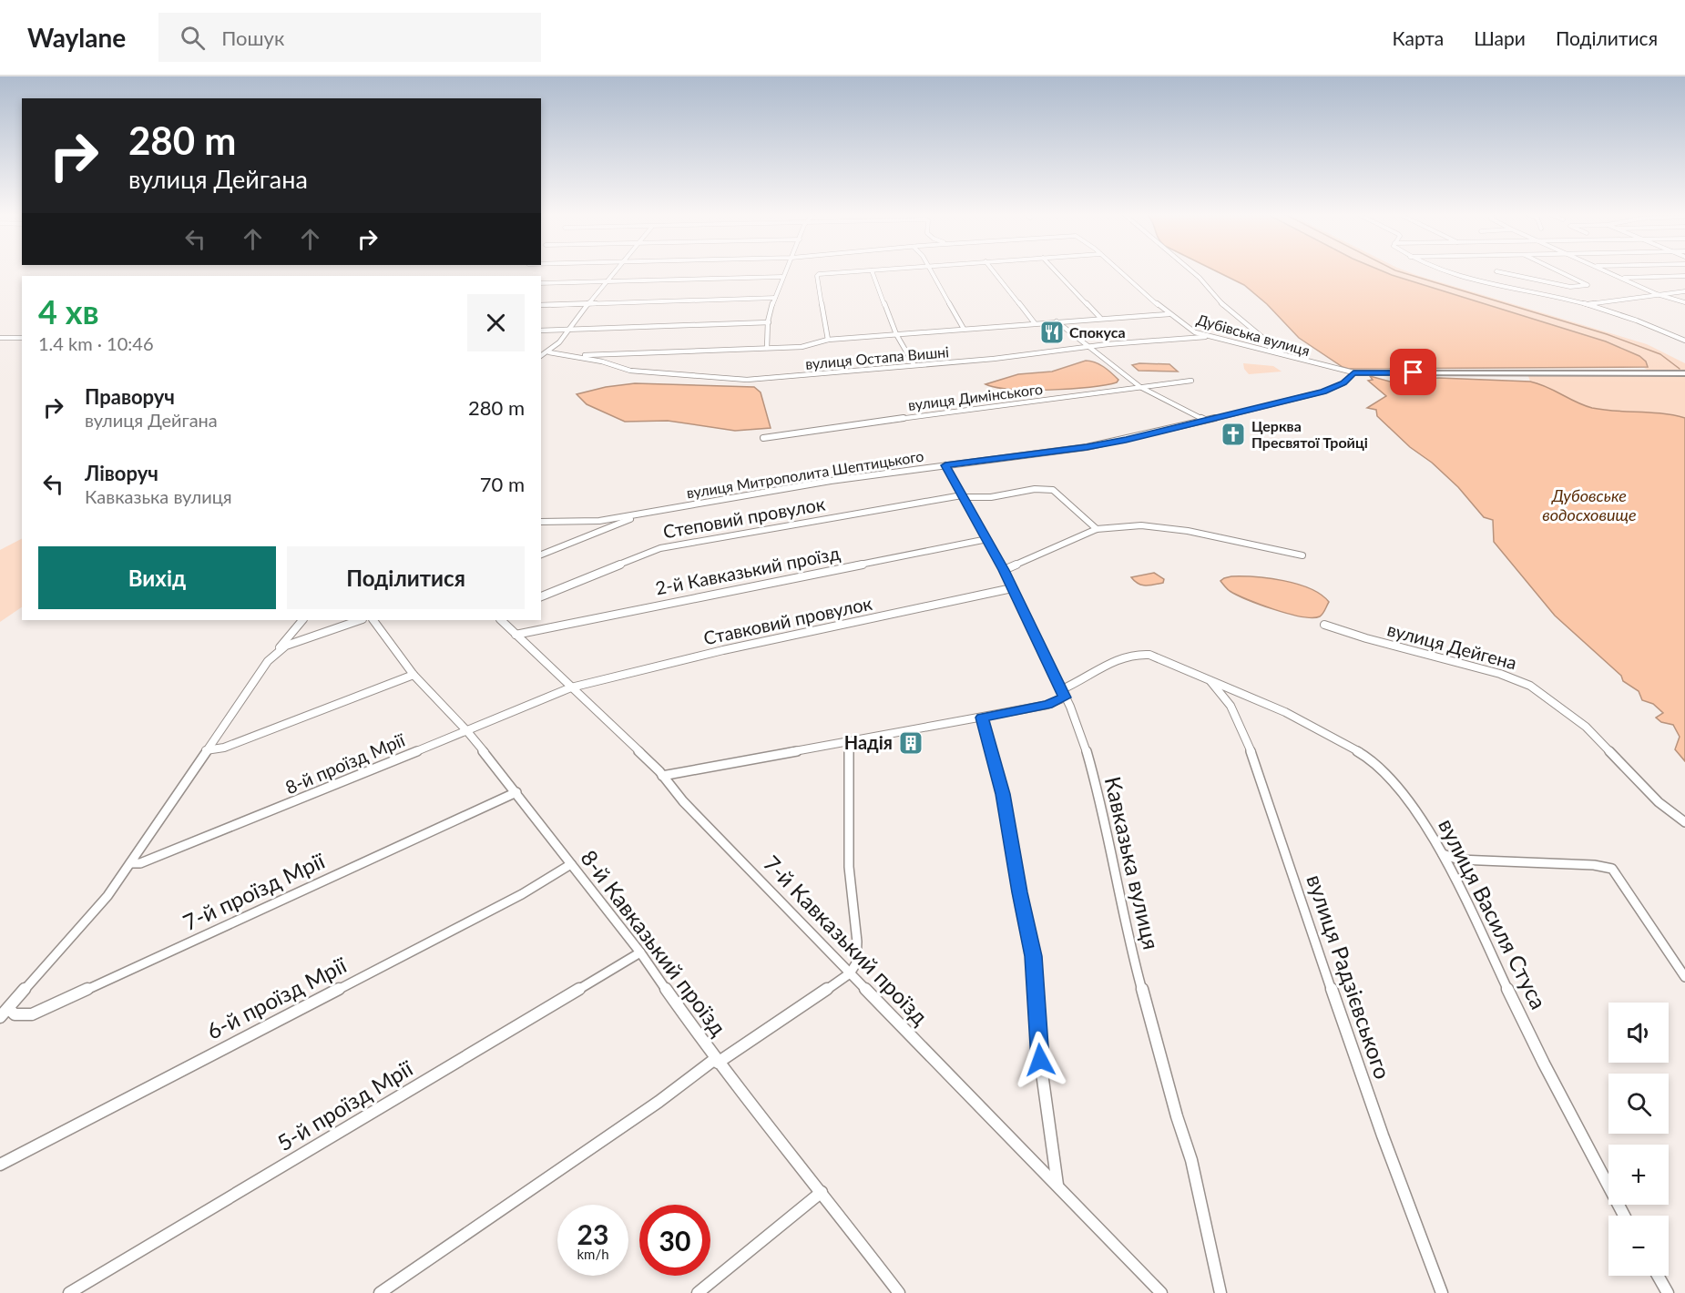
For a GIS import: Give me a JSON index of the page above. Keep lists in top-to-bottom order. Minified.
{"streets":{"street":["Дубівська вулиця","вулиця Остапа Вишні","вулиця Димінського","вулиця Митрополита Шептицького","Степовий провулок","2-й Кавказький проїзд","Ставковий провулок","вулиця Дейгена","8-й проїзд Мрії","Кавказька вулиця","7-й проїзд Мрії","вулиця Василя Стуса","7-й Кавказький проїзд","8-й Кавказький проїзд","вулиця Радзієвського","6-й проїзд Мрії","5-й проїзд Мрії"]},"crossings":[["Дубівська вулиця","вулиця Остапа Вишні"],["Дубівська вулиця","вулиця Митрополита Шептицького"],["вулиця Митрополита Шептицького","Кавказька вулиця"],["Степовий провулок","Кавказька вулиця"],["2-й Кавказький проїзд","Кавказька вулиця"],["2-й Кавказький проїзд","7-й Кавказький проїзд"],["Ставковий провулок","8-й проїзд Мрії"],["Ставковий провулок","Кавказька вулиця"],["Ставковий провулок","7-й Кавказький проїзд"],["8-й проїзд Мрії","7-й Кавказький проїзд"],["8-й проїзд Мрії","8-й Кавказький проїзд"],["Кавказька вулиця","вулиця Василя Стуса"],["7-й проїзд Мрії","8-й Кавказький проїзд"],["вулиця Василя Стуса","7-й Кавказький проїзд"],["вулиця Василя Стуса","вулиця Радзієвського"],["8-й Кавказький проїзд","6-й проїзд Мрії"],["8-й Кавказький проїзд","5-й проїзд Мрії"]],"water":["Дубовське водосховище"],"places":{"restaurant":["Спокуса"],"church":["Церква Пресвятої Тройці"],"building":["Надія"]},"page":{"header":"Waylane","search":"Пошук","nav":["Карта","Шари","Поділитися"],"turn":["280 m","вулиця Дейгана"],"heading":["4 хв","1.4 km · 10:46"],"list":[{"name":"Праворуч","note":"вулиця Дейгана","value":"280 m"},{"name":"Ліворуч","note":"Кавказька вулиця","value":"70 m"}],"buttons":["Вихід","Поділитися"],"map_buttons":["+","−"],"speed":"23 km/h","limit":"30"}}
